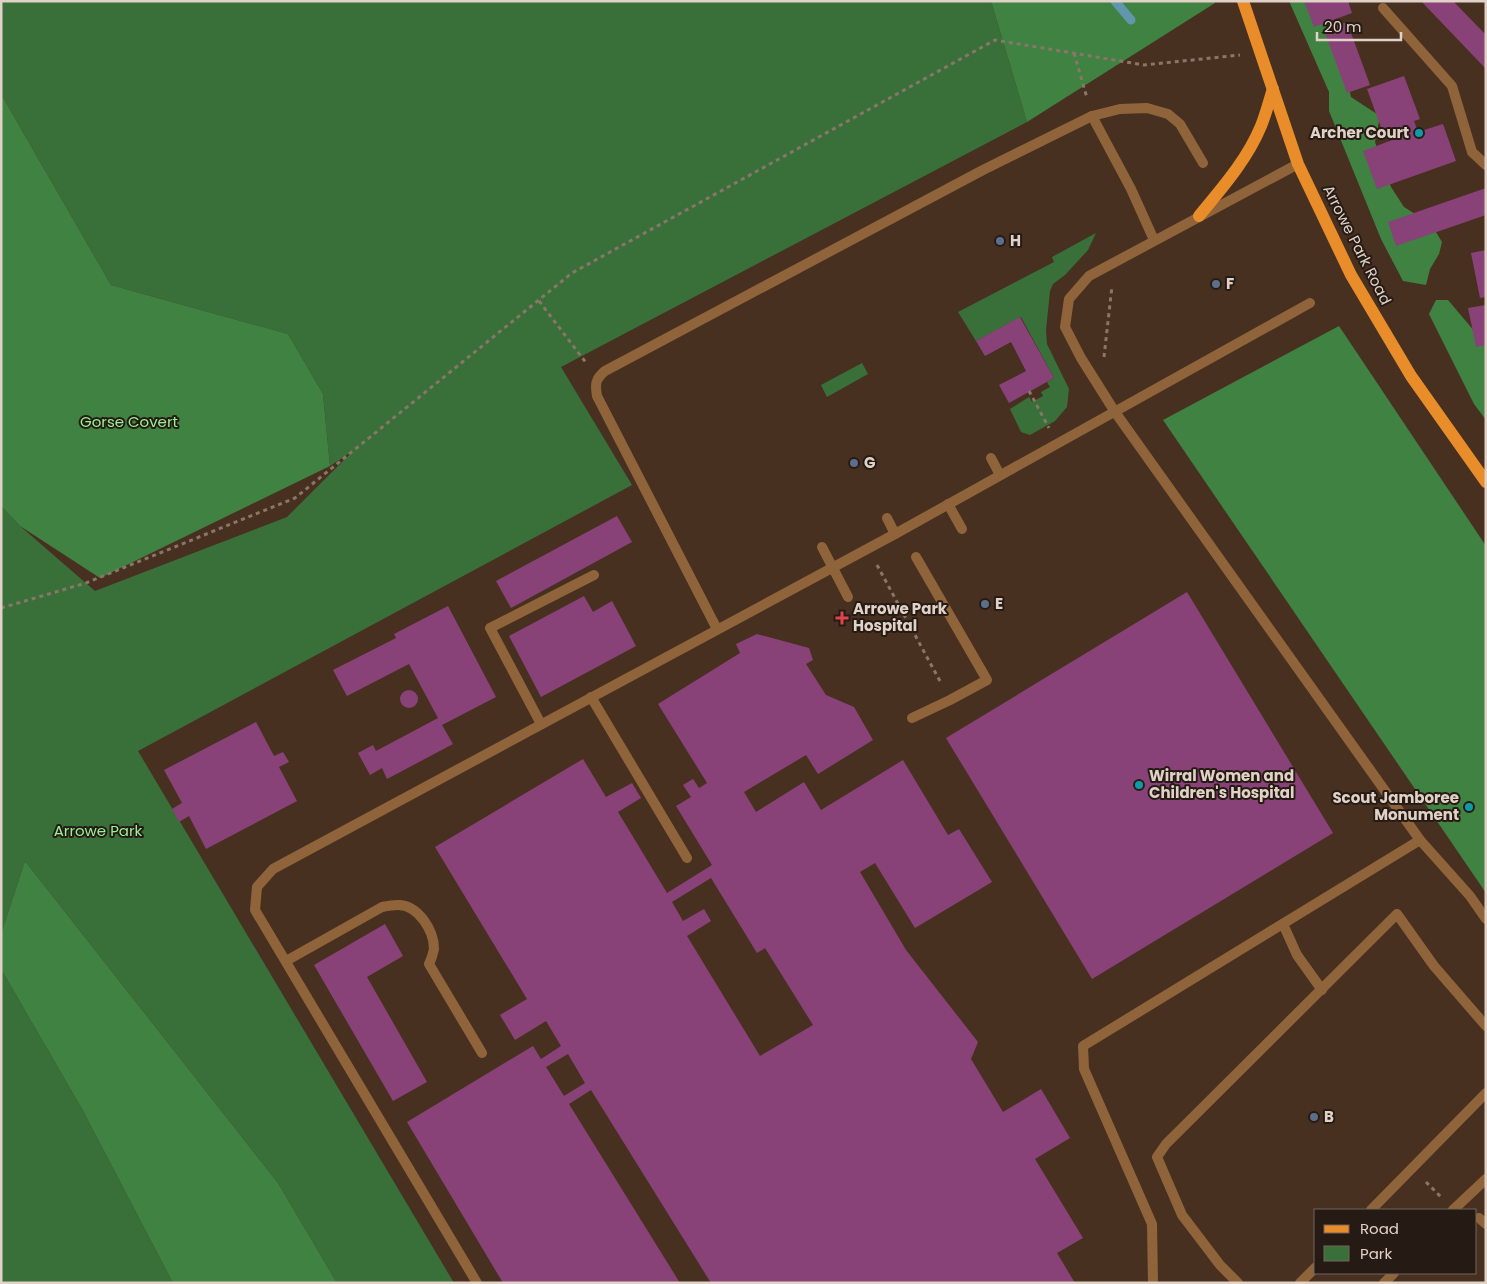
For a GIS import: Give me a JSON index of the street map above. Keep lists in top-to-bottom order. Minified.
{"streets":{"main road":["Arrowe Park Road"]},"parks":["Gorse Covert","Arrowe Park"],"places":{"other":["Archer Court","H","F","G","E","Wirral Women and Children's Hospital","Scout Jamboree Monument","B"],"health":["Arrowe Park Hospital"]},"legend":["Road","Park"],"scale_bar":"20 m"}
